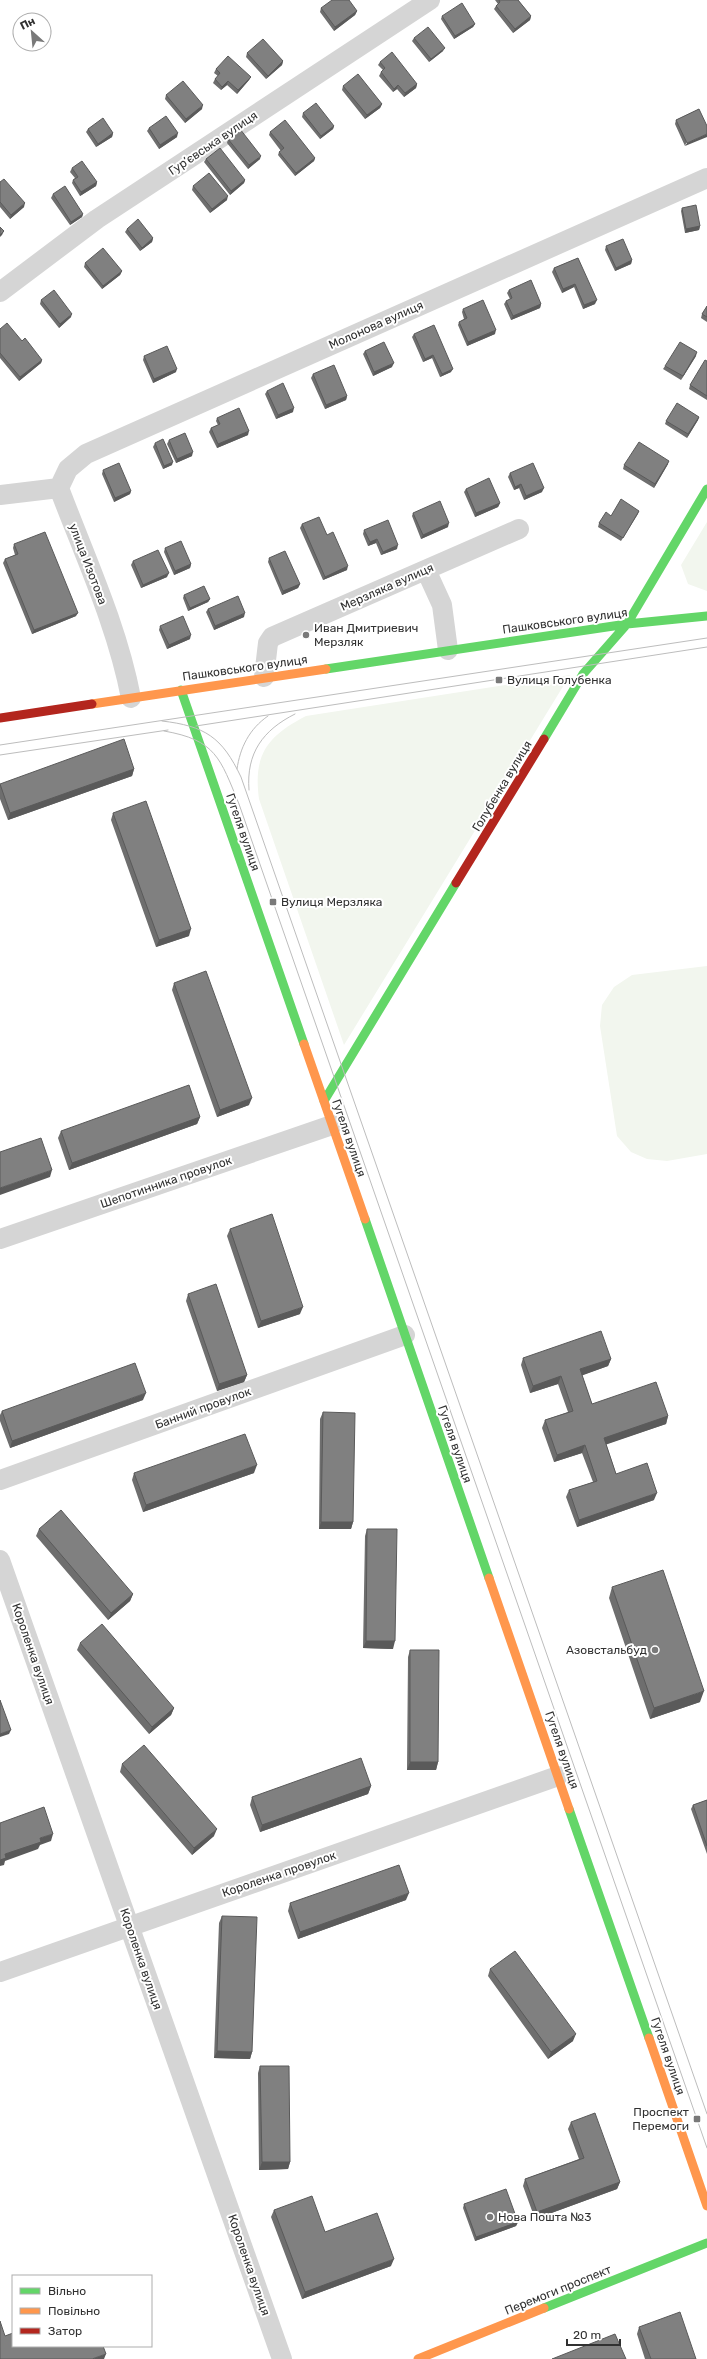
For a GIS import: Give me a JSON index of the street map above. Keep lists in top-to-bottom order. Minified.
{"streets":{"main road":["Пашковського вулиця","Голубенка вулиця","Гугеля вулиця","Перемоги проспект"],"street":["Гур’євська вулиця","Молонова вулиця","улица Изотова","Мерзляка вулиця","Шепотинника провулок","Банний провулок","Короленка вулиця","Короленка провулок"]},"crossings":[["Молонова вулиця","улица Изотова"],["улица Изотова","Пашковського вулиця"],["Мерзляка вулиця","Пашковського вулиця"],["Пашковського вулиця","Голубенка вулиця"],["Пашковського вулиця","Гугеля вулиця"],["Голубенка вулиця","Гугеля вулиця"],["Гугеля вулиця","Шепотинника провулок"],["Гугеля вулиця","Банний провулок"],["Гугеля вулиця","Короленка провулок"],["Короленка вулиця","Короленка провулок"]],"places":{"other":["Иван Дмитриевич Мерзляк","Азовстальбуд","Нова Пошта №3"],"transit":["Вулиця Голубенка","Вулиця Мерзляка","Проспект Перемоги"]},"legend":["Вільно","Повільно","Затор"],"scale_bar":"20 m","north":"top left"}
